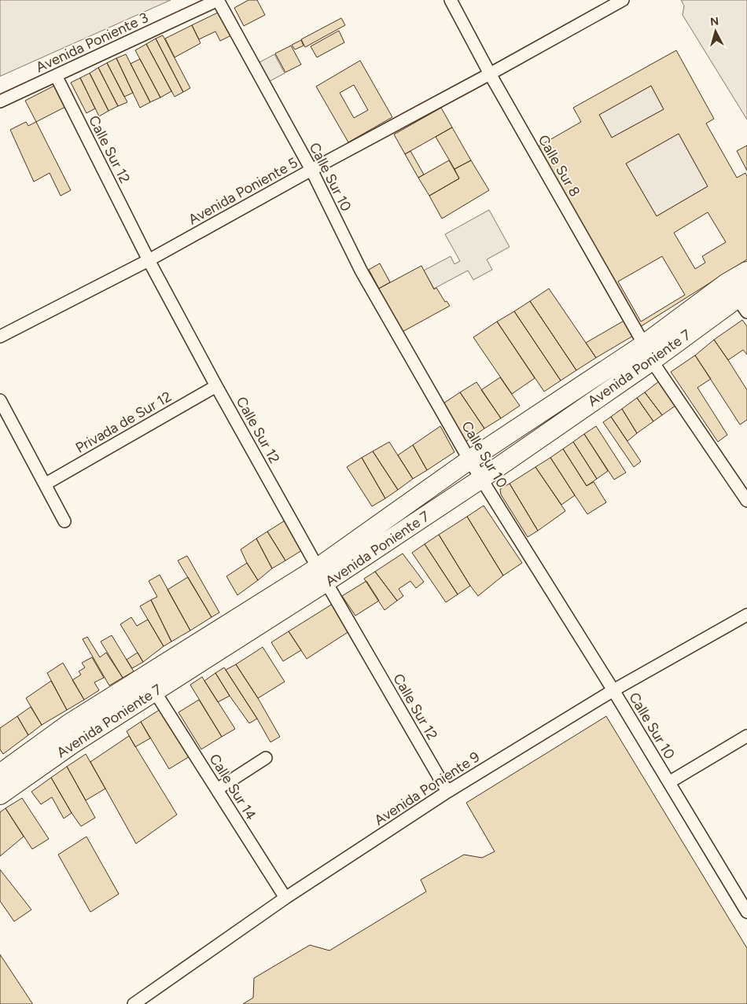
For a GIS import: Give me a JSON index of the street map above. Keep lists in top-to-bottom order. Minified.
{"streets":{"main road":["Avenida Poniente 7"],"street":["Avenida Poniente 3","Calle Sur 12","Calle Sur 8","Calle Sur 10","Avenida Poniente 5","Privada de Sur 12","Calle Sur 14","Avenida Poniente 9"]},"crossings":[["Avenida Poniente 3","Calle Sur 12"],["Avenida Poniente 3","Calle Sur 10"],["Calle Sur 12","Avenida Poniente 5"],["Calle Sur 12","Avenida Poniente 7"],["Calle Sur 12","Privada de Sur 12"],["Calle Sur 12","Avenida Poniente 9"],["Calle Sur 8","Avenida Poniente 5"],["Calle Sur 8","Avenida Poniente 7"],["Calle Sur 10","Avenida Poniente 5"],["Calle Sur 10","Avenida Poniente 7"],["Calle Sur 10","Avenida Poniente 9"],["Avenida Poniente 7","Calle Sur 14"],["Calle Sur 14","Avenida Poniente 9"]],"north":"top"}
